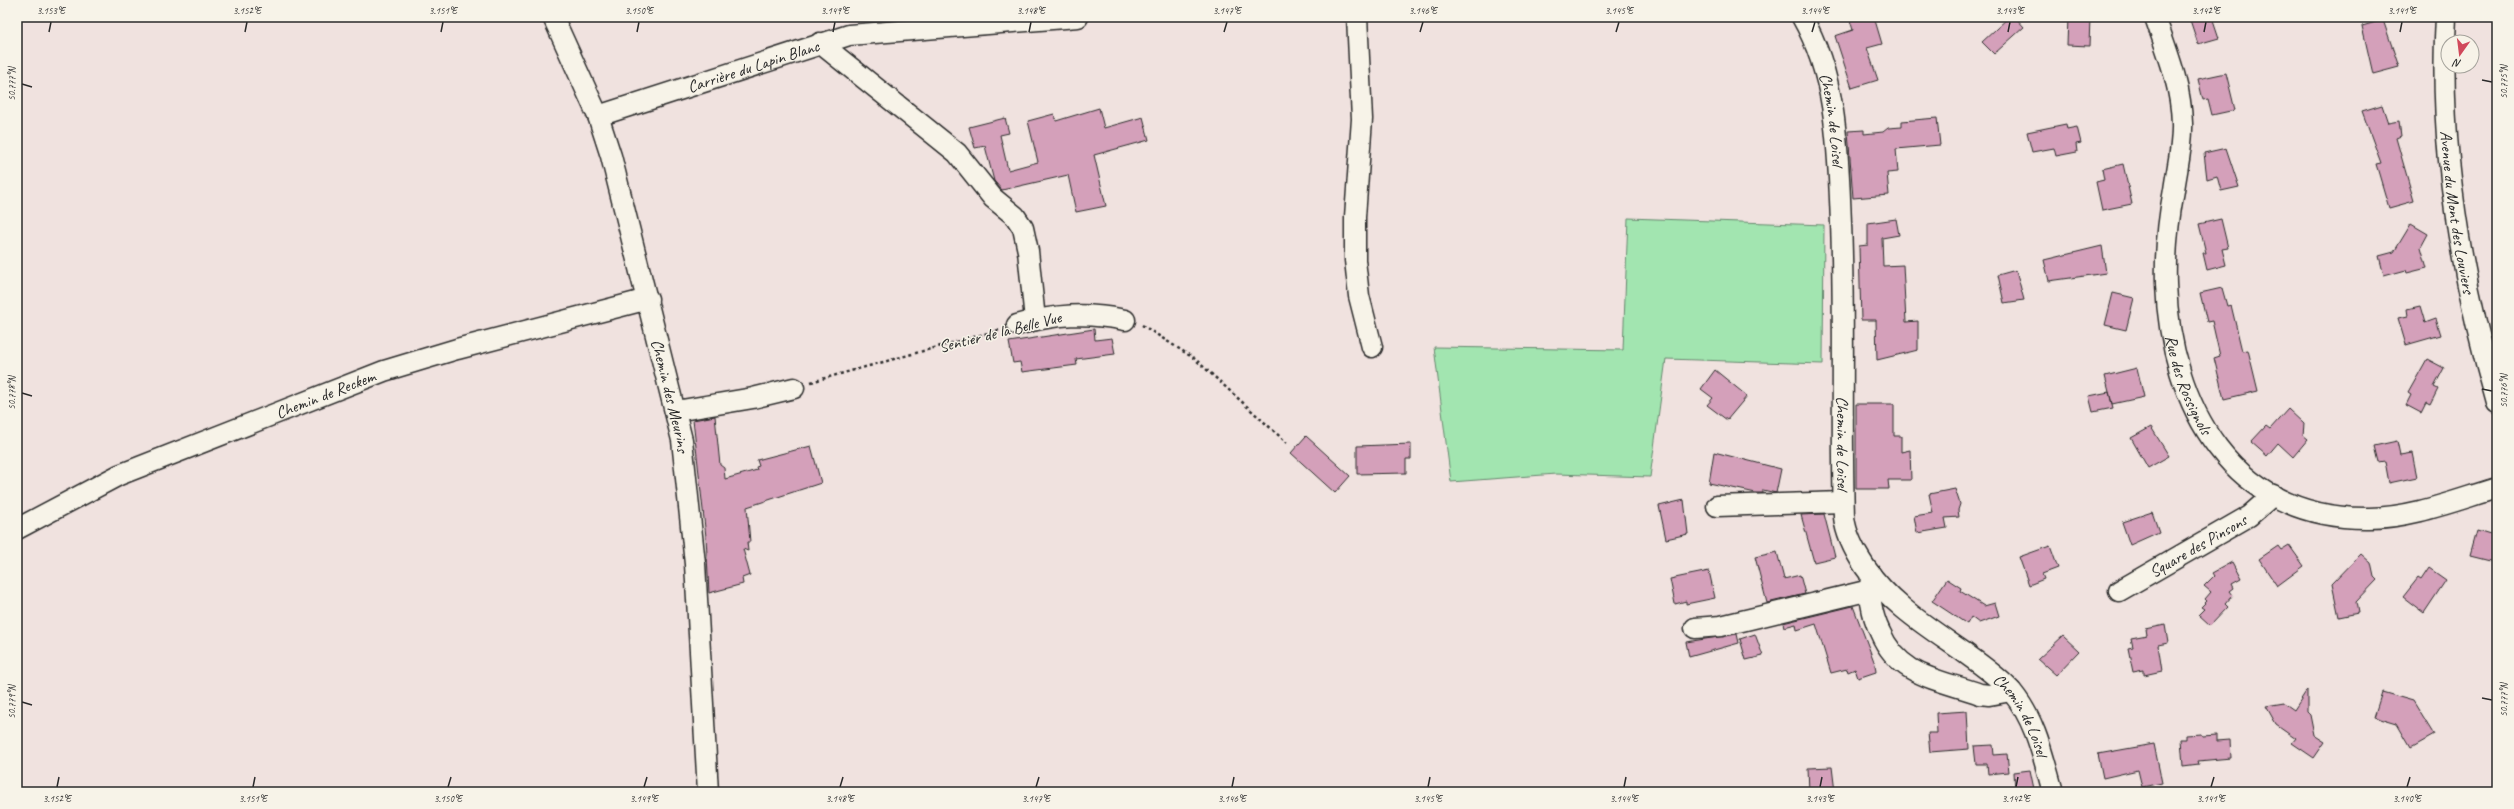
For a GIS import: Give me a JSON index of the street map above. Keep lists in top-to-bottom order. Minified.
{"streets":{"street":["Carrière du Lapin Blanc","Chemin de Loisel","Avenue du Mont des Louviers","Sentier de la Belle Vue","Rue des Rossignols","Chemin de Reckem","Chemin des Meurins","Square des Pinsons"]},"crossings":[["Carrière du Lapin Blanc","Chemin des Meurins"],["Rue des Rossignols","Square des Pinsons"],["Chemin de Reckem","Chemin des Meurins"]],"north":"bottom","coordinates":["3.153°E","3.152°E","3.151°E","3.150°E","3.149°E","3.148°E","3.147°E","3.146°E","3.145°E","3.144°E","3.143°E","3.142°E","3.141°E","50.775°N","50.777°N","50.776°N","50.778°N","50.779°N","3.140°E"]}
